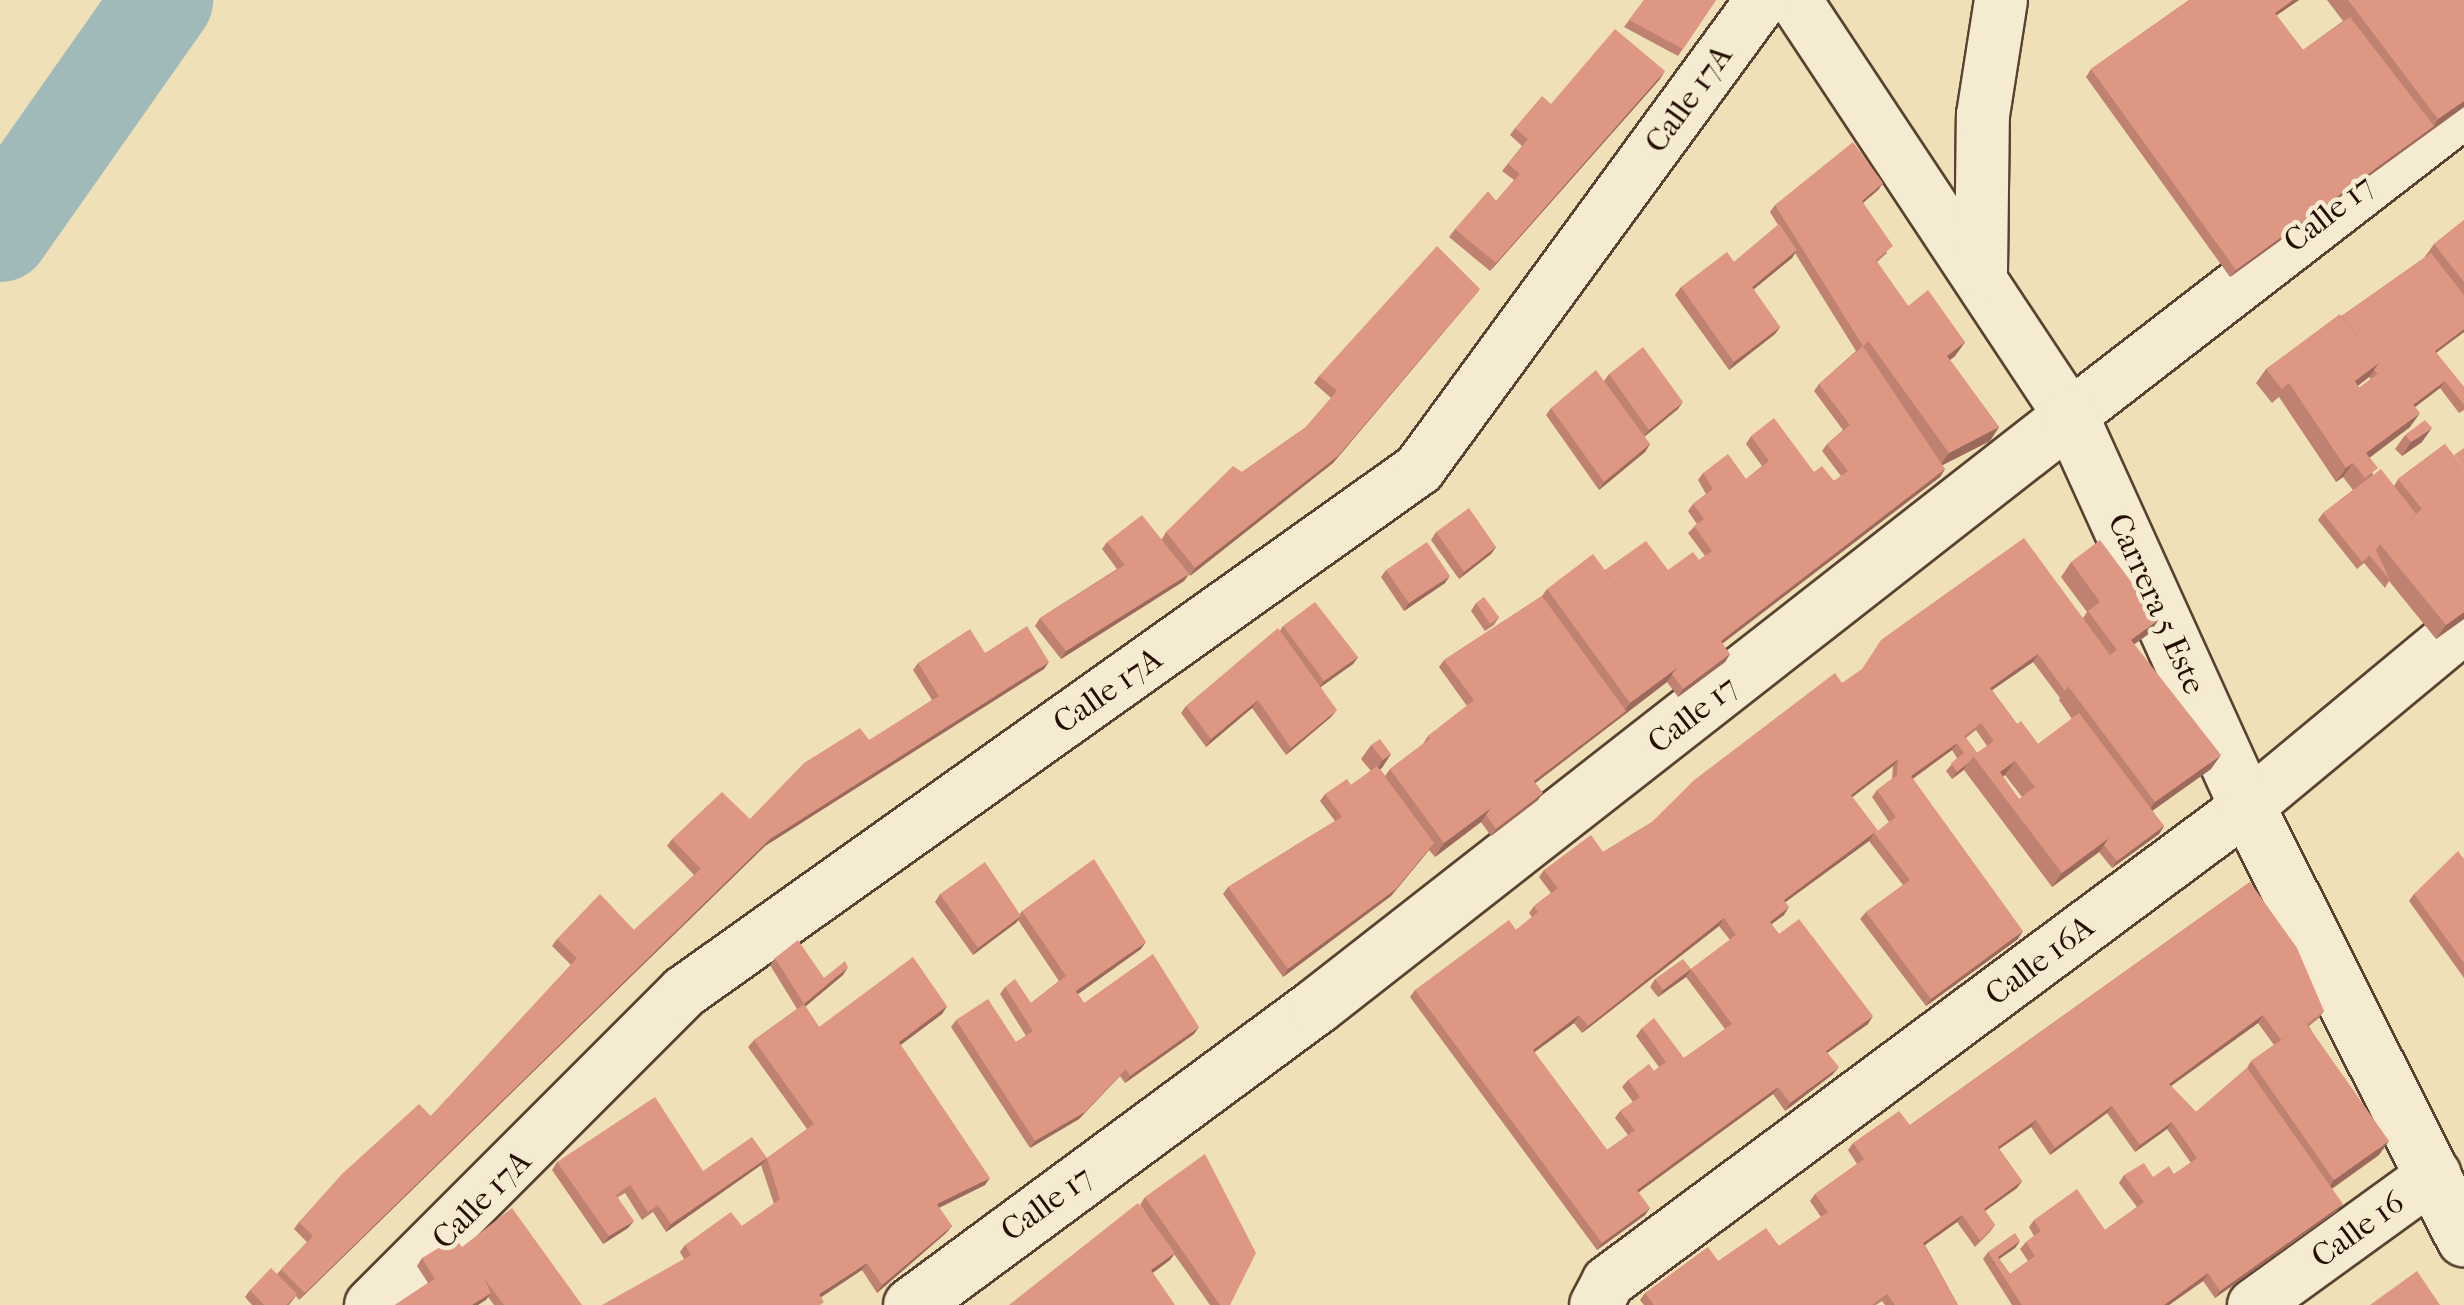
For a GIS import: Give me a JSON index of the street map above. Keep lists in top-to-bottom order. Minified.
{"streets":{"main road":["Calle 17","Carrera 5 Este"],"street":["Calle 17A","Calle 16A","Calle 16"]},"crossings":[["Calle 17","Carrera 5 Este"],["Carrera 5 Este","Calle 16A"],["Carrera 5 Este","Calle 16"]]}
